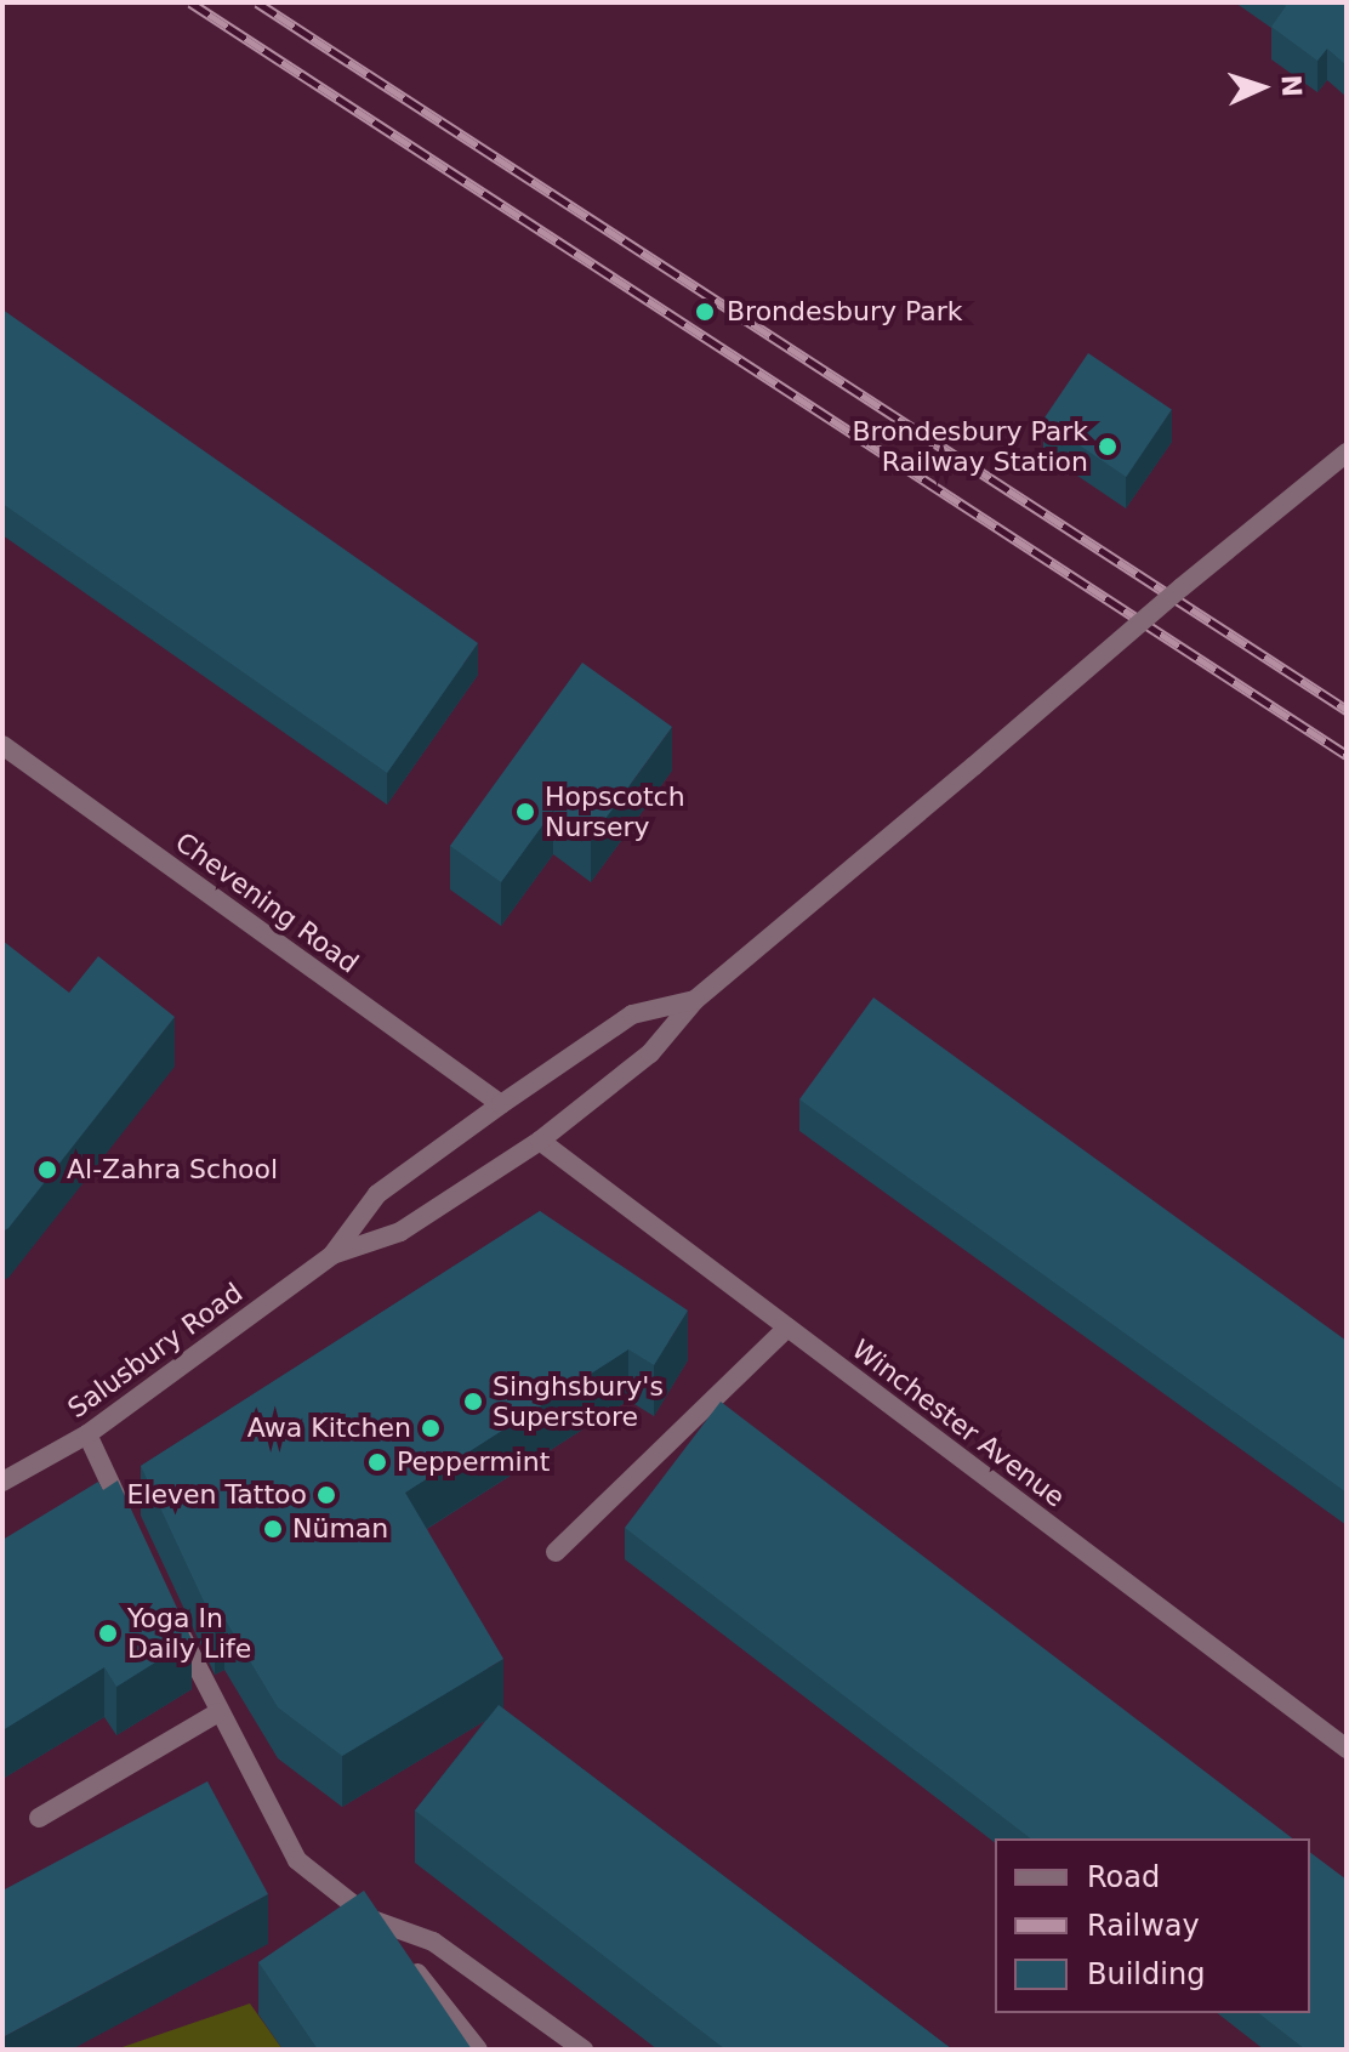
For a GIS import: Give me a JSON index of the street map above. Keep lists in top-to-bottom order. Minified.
{"streets":{"street":["Chevening Road","Salusbury Road","Winchester Avenue"]},"crossings":[["Chevening Road","Salusbury Road"],["Salusbury Road","Winchester Avenue"]],"places":["Brondesbury Park","Brondesbury Park Railway Station","Hopscotch Nursery","Al-Zahra School","Singhsbury's Superstore","Awa Kitchen","Peppermint","Eleven Tattoo","Nüman","Yoga In Daily Life"],"legend":["Road","Railway","Building"],"north":"right"}
